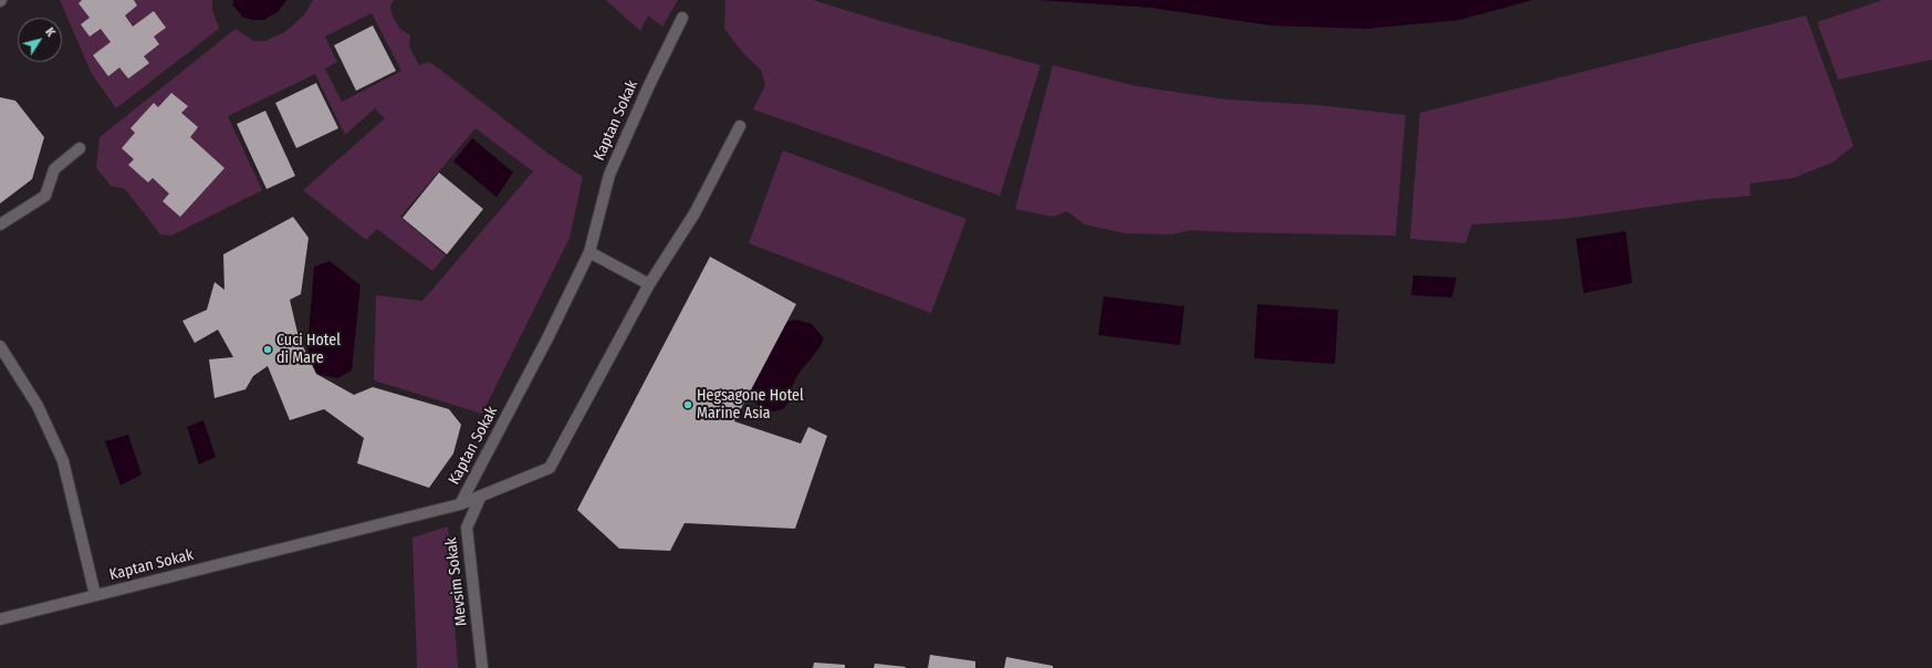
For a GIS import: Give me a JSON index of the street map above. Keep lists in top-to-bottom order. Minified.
{"streets":{"street":["Kaptan Sokak","Mevsim Sokak"]},"places":["Cuci Hotel di Mare","Hegsagone Hotel Marine Asia"],"north":"top right"}
